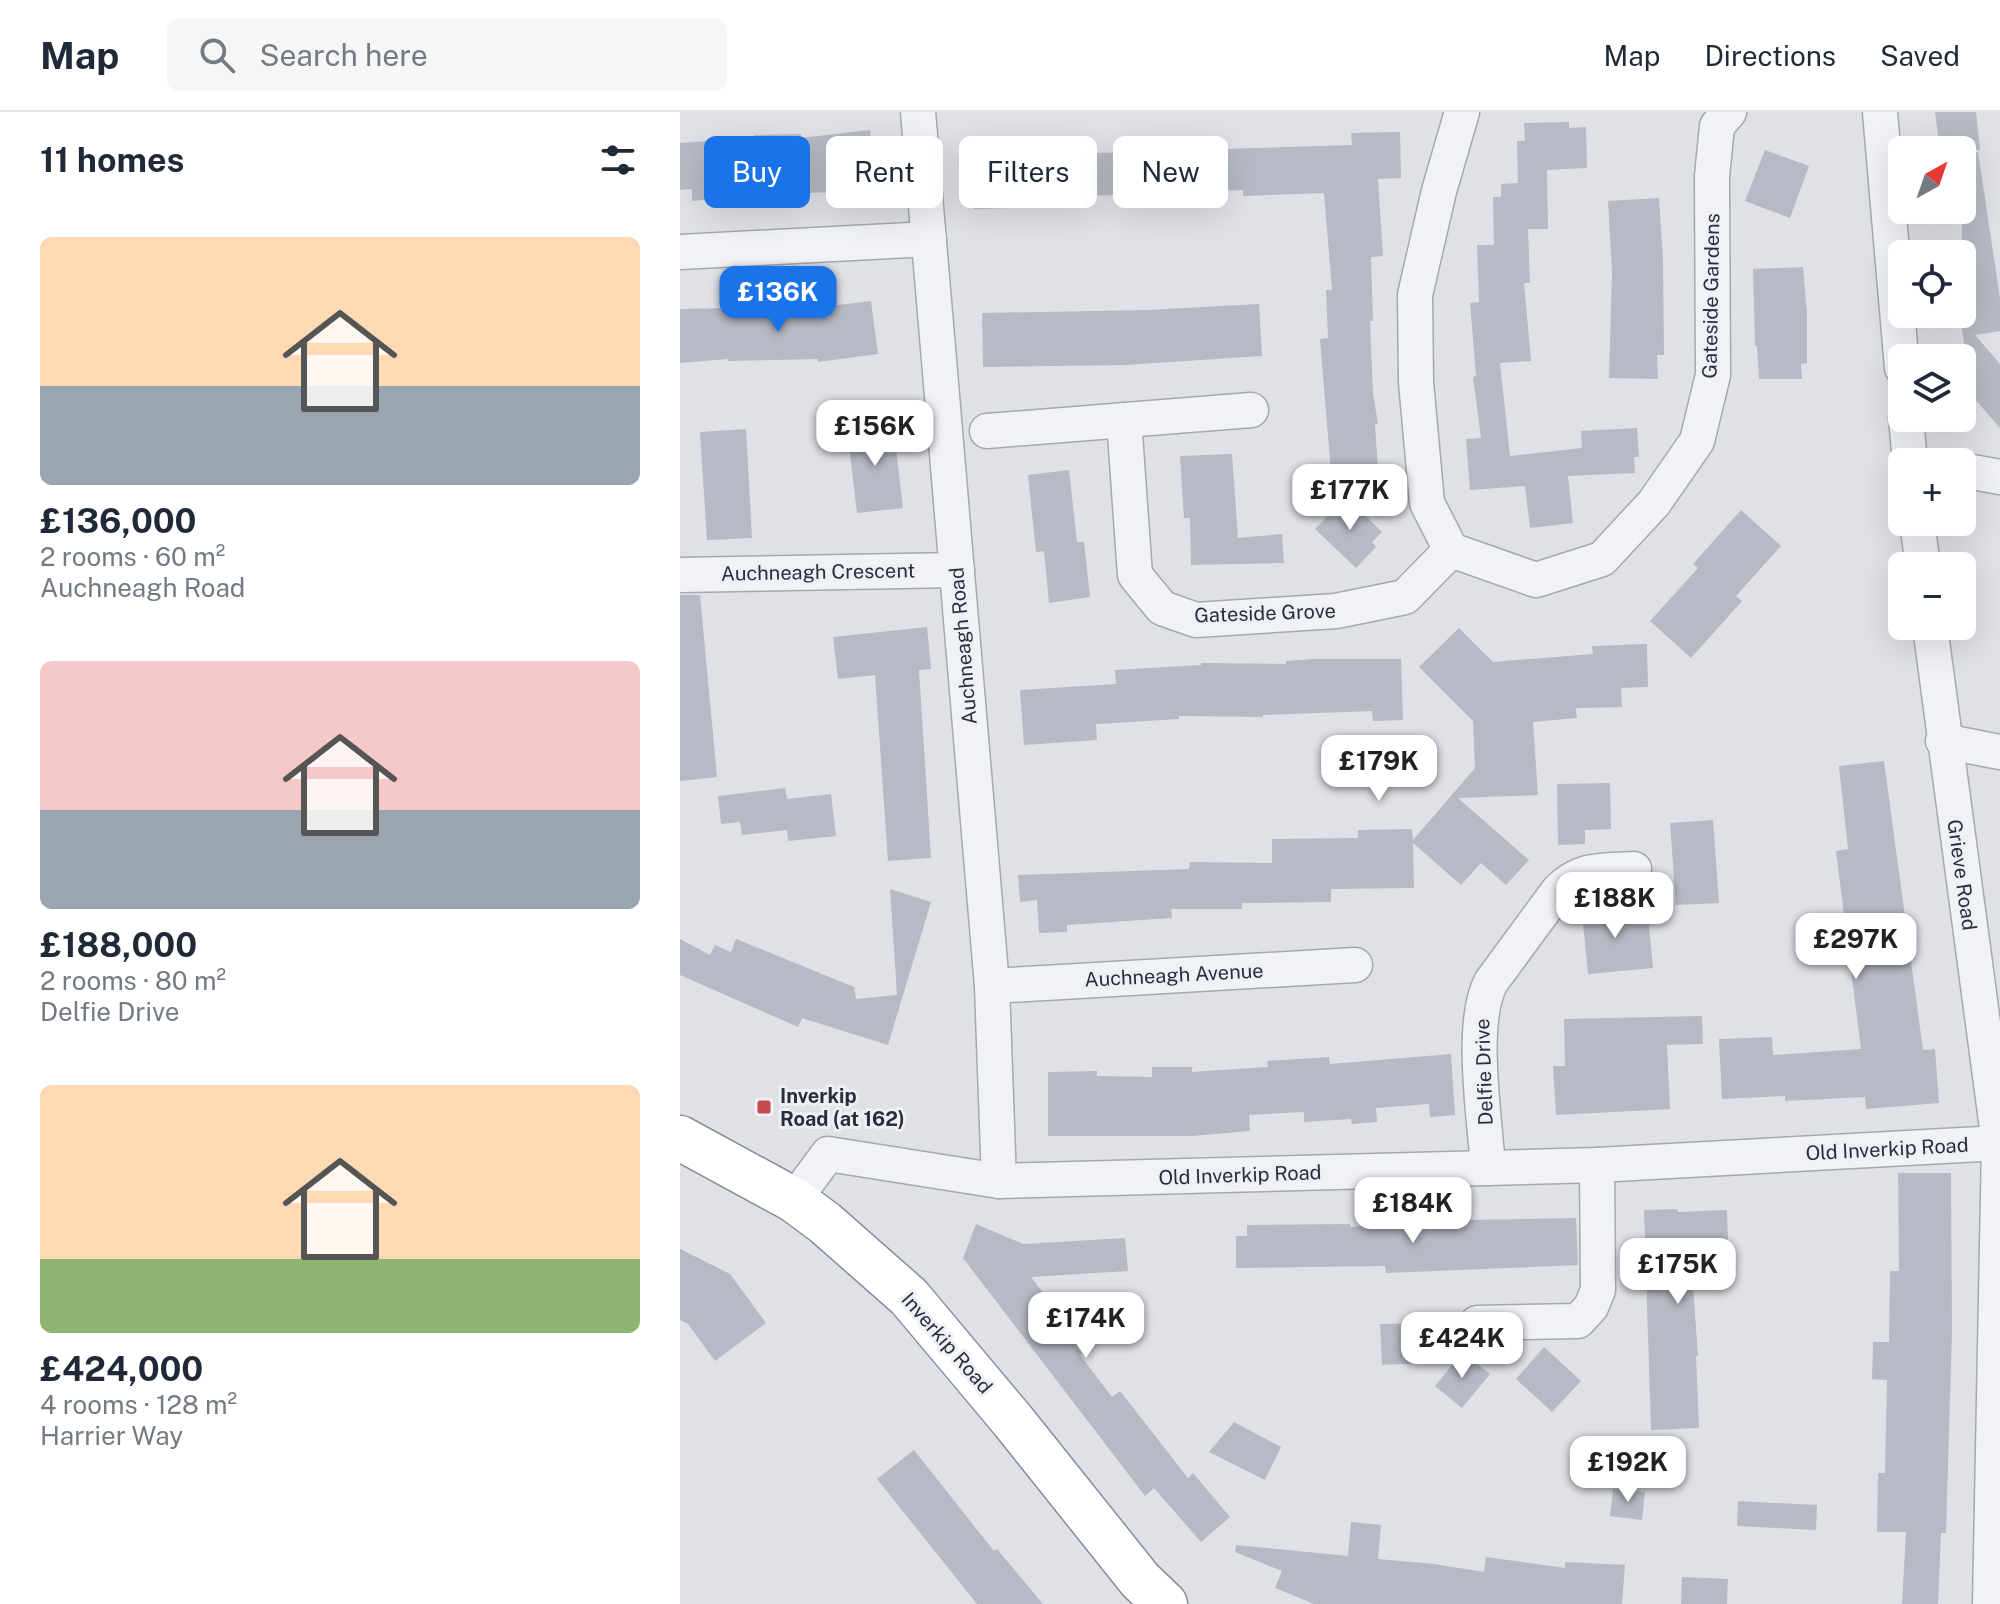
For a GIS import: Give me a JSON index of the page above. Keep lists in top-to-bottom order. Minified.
{"streets":{"highway":["Inverkip Road"],"street":["Gateside Gardens","Auchneagh Crescent","Gateside Grove","Auchneagh Road","Grieve Road","Auchneagh Avenue","Delfie Drive","Old Inverkip Road"]},"crossings":[["Gateside Gardens","Gateside Grove"],["Auchneagh Crescent","Auchneagh Road"],["Auchneagh Road","Auchneagh Avenue"],["Auchneagh Road","Old Inverkip Road"],["Grieve Road","Old Inverkip Road"],["Delfie Drive","Old Inverkip Road"],["Old Inverkip Road","Inverkip Road"]],"places":{"transit":["Inverkip Road (at 162)"]},"north":"top right","page":{"header":"Map","search":"Search here","nav":["Map","Directions","Saved"],"heading":"11 homes","map_buttons":["+","−"],"chip":["Buy","Rent","Filters","New"],"list":[{"name":"£136,000","note":"2 rooms · 60 m² · Auchneagh Road"},{"name":"£188,000","note":"2 rooms · 80 m² · Delfie Drive"},{"name":"£424,000","note":"4 rooms · 128 m² · Harrier Way"}],"price":["£136K","£156K","£177K","£179K","£188K","£297K","£184K","£175K","£174K","£424K","£192K"]}}
